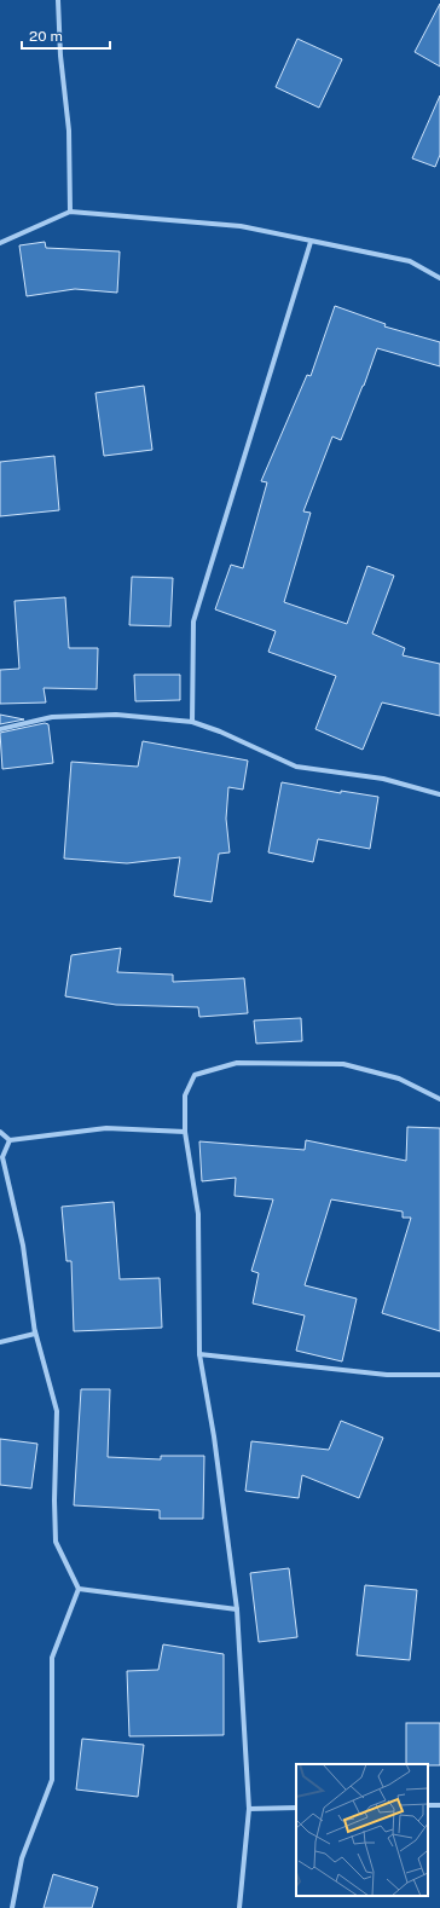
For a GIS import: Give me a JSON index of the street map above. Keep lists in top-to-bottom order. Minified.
{"scale_bar":"20 m"}
